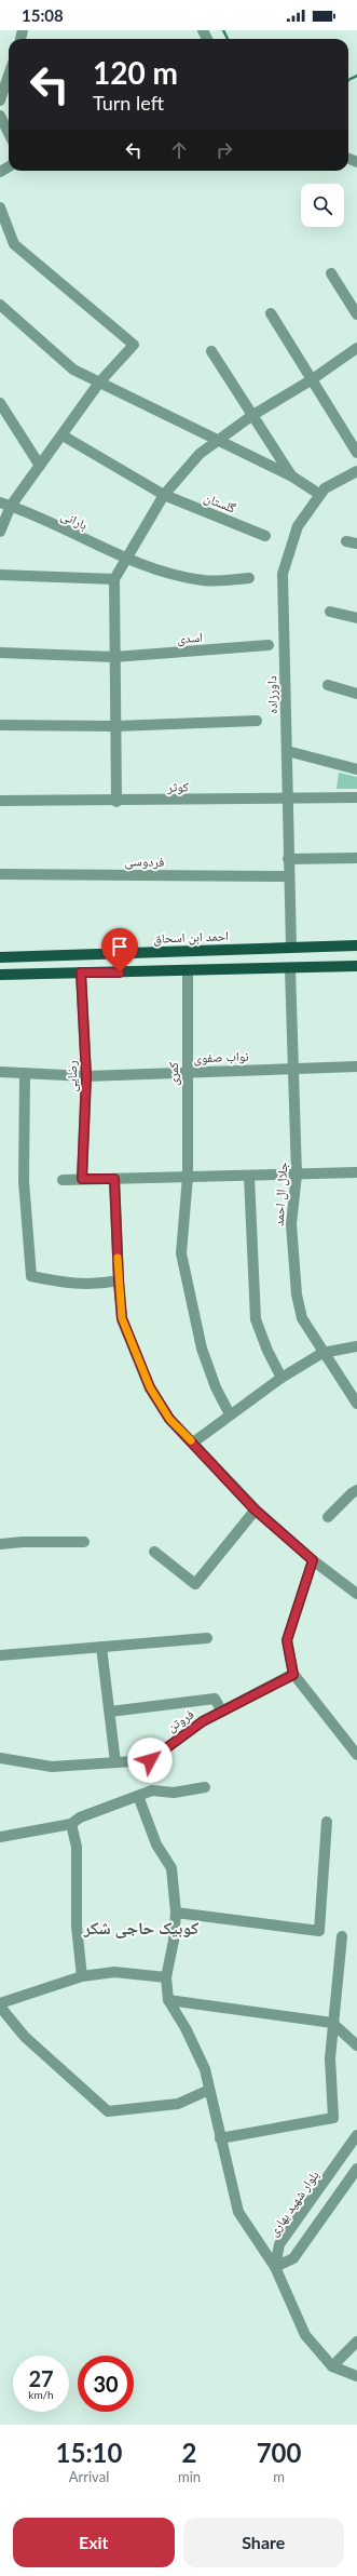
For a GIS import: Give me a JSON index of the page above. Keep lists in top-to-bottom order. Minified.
{"streets":{"main road":["احمد ابن اسحاق"],"street":["گلستان","بارانی","اسدی","داورزاده","کوثر","فردوسی","نواب صفوی","کمری","رضایی","جلال ال احمد","فروتن","بلوار شهید بهاری"]},"crossings":[["داورزاده","کوثر"],["داورزاده","فردوسی"],["داورزاده","احمد ابن اسحاق"],["نواب صفوی","کمری"],["نواب صفوی","رضایی"],["نواب صفوی","جلال ال احمد"]],"districts":["کوبیک حاجی شکر"],"page":{"status":"15:08","turn":["120 m","Turn left"],"speed":"27 km/h","limit":"30","eta":["15:10","Arrival","2","min","700","m"],"buttons":["Exit","Share"]}}
